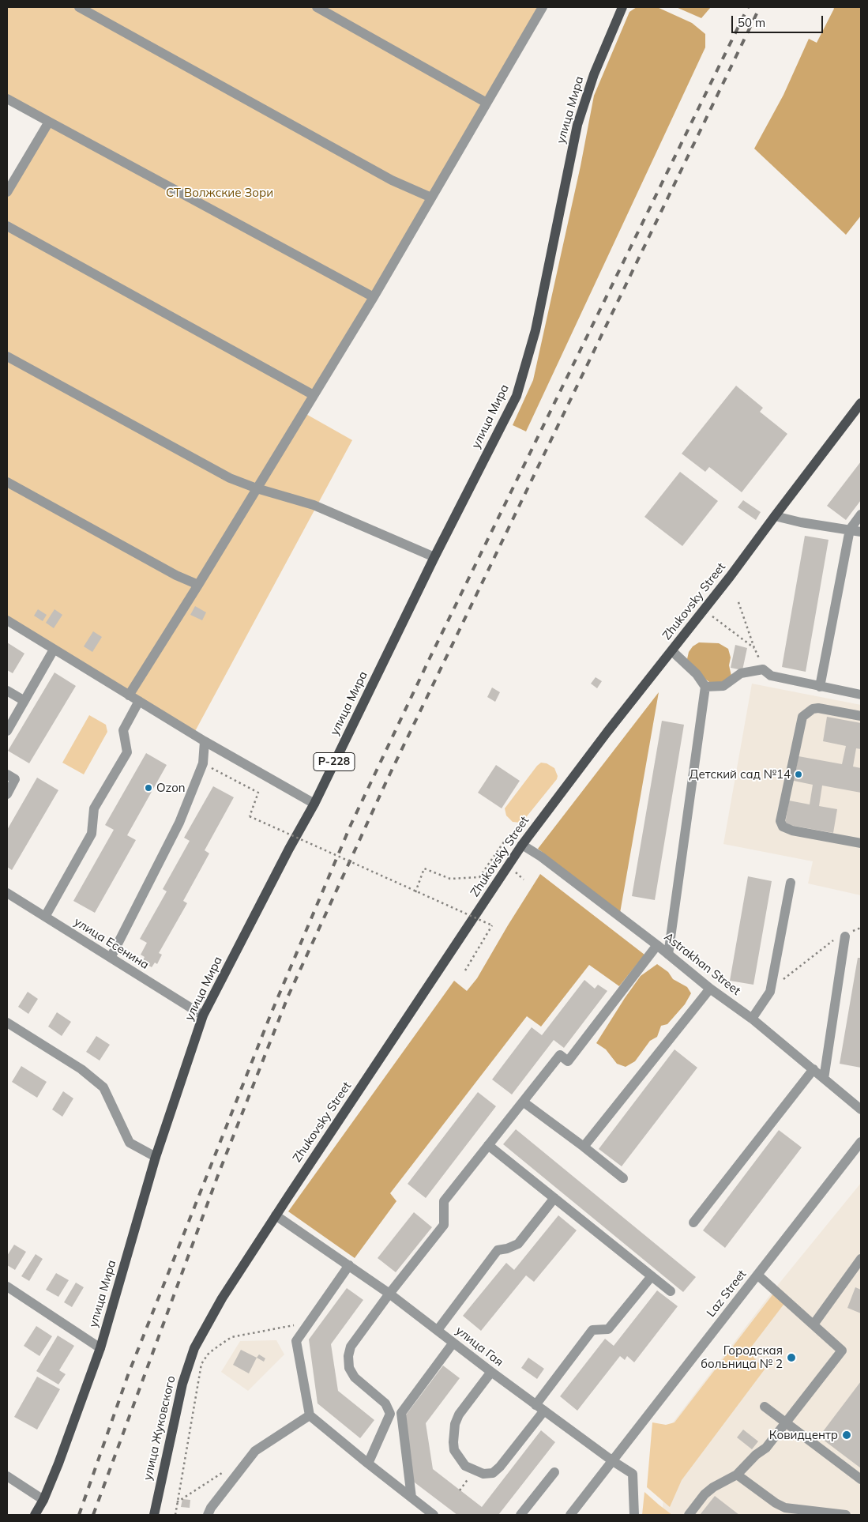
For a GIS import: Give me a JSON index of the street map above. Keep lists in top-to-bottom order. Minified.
{"streets":{"main road":["улица Мира","Zhukovsky Street","Р-228"],"street":["улица Есенина","Astrakhan Street","Laz Street","улица Гая"]},"crossings":[["улица Мира","улица Есенина"],["Zhukovsky Street","Astrakhan Street"],["Zhukovsky Street","улица Гая"],["Laz Street","улица Гая"]],"parks":["СТ Волжские Зори"],"places":["Детский сад №14","Ozon","Городская больница № 2","Ковидцентр"],"scale_bar":"50 m"}
